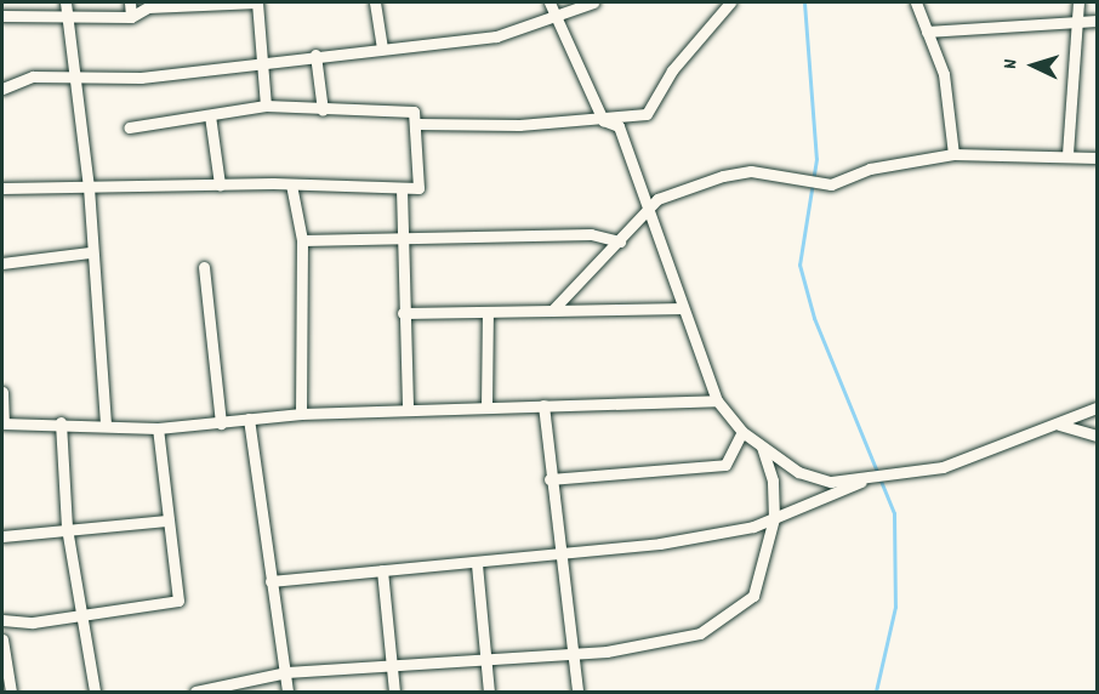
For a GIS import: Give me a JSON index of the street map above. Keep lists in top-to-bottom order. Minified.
{"north":"left"}
